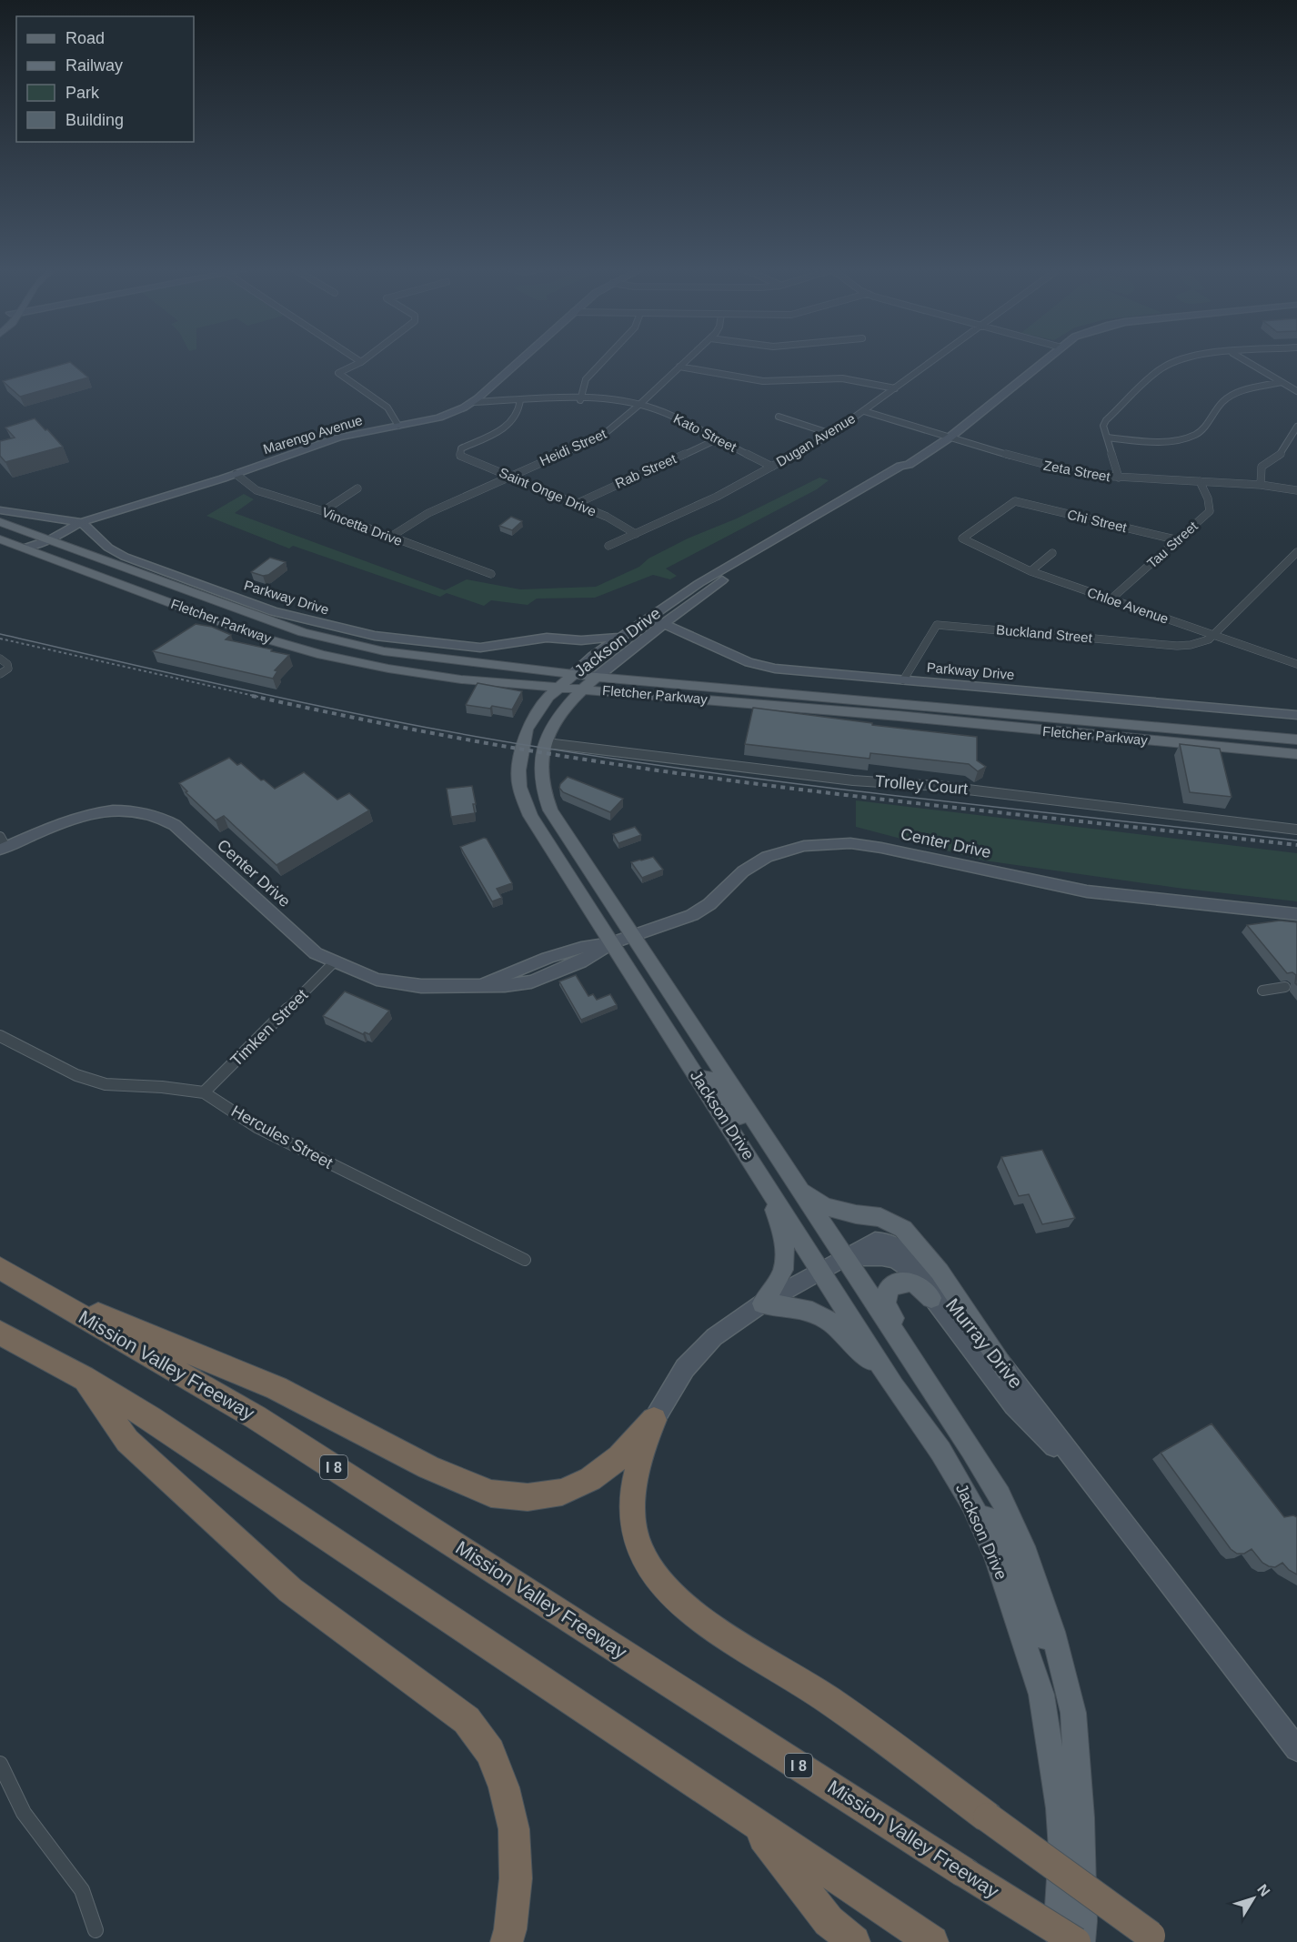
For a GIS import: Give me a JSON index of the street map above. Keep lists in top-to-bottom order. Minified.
{"streets":{"highway":["Mission Valley Freeway","I 8"],"main road":["Fletcher Parkway","Jackson Drive"],"street":["Kato Street","Marengo Avenue","Dugan Avenue","Heidi Street","Rab Street","Zeta Street","Saint Onge Drive","Chi Street","Vincetta Drive","Tau Street","Parkway Drive","Chloe Avenue","Buckland Street","Trolley Court","Center Drive","Timken Street","Hercules Street","Murray Drive"]},"crossings":[["Kato Street","Marengo Avenue"],["Kato Street","Dugan Avenue"],["Kato Street","Heidi Street"],["Kato Street","Rab Street"],["Kato Street","Saint Onge Drive"],["Marengo Avenue","Vincetta Drive"],["Marengo Avenue","Parkway Drive"],["Marengo Avenue","Fletcher Parkway"],["Dugan Avenue","Zeta Street"],["Dugan Avenue","Saint Onge Drive"],["Heidi Street","Saint Onge Drive"],["Heidi Street","Vincetta Drive"],["Rab Street","Saint Onge Drive"],["Zeta Street","Tau Street"],["Zeta Street","Jackson Drive"],["Chi Street","Tau Street"],["Chi Street","Chloe Avenue"],["Tau Street","Chloe Avenue"],["Parkway Drive","Buckland Street"],["Parkway Drive","Jackson Drive"],["Chloe Avenue","Buckland Street"],["Fletcher Parkway","Jackson Drive"],["Jackson Drive","Trolley Court"],["Jackson Drive","Center Drive"],["Jackson Drive","Murray Drive"],["Center Drive","Timken Street"],["Timken Street","Hercules Street"]],"legend":["Road","Railway","Park","Building"],"north":"top right"}
